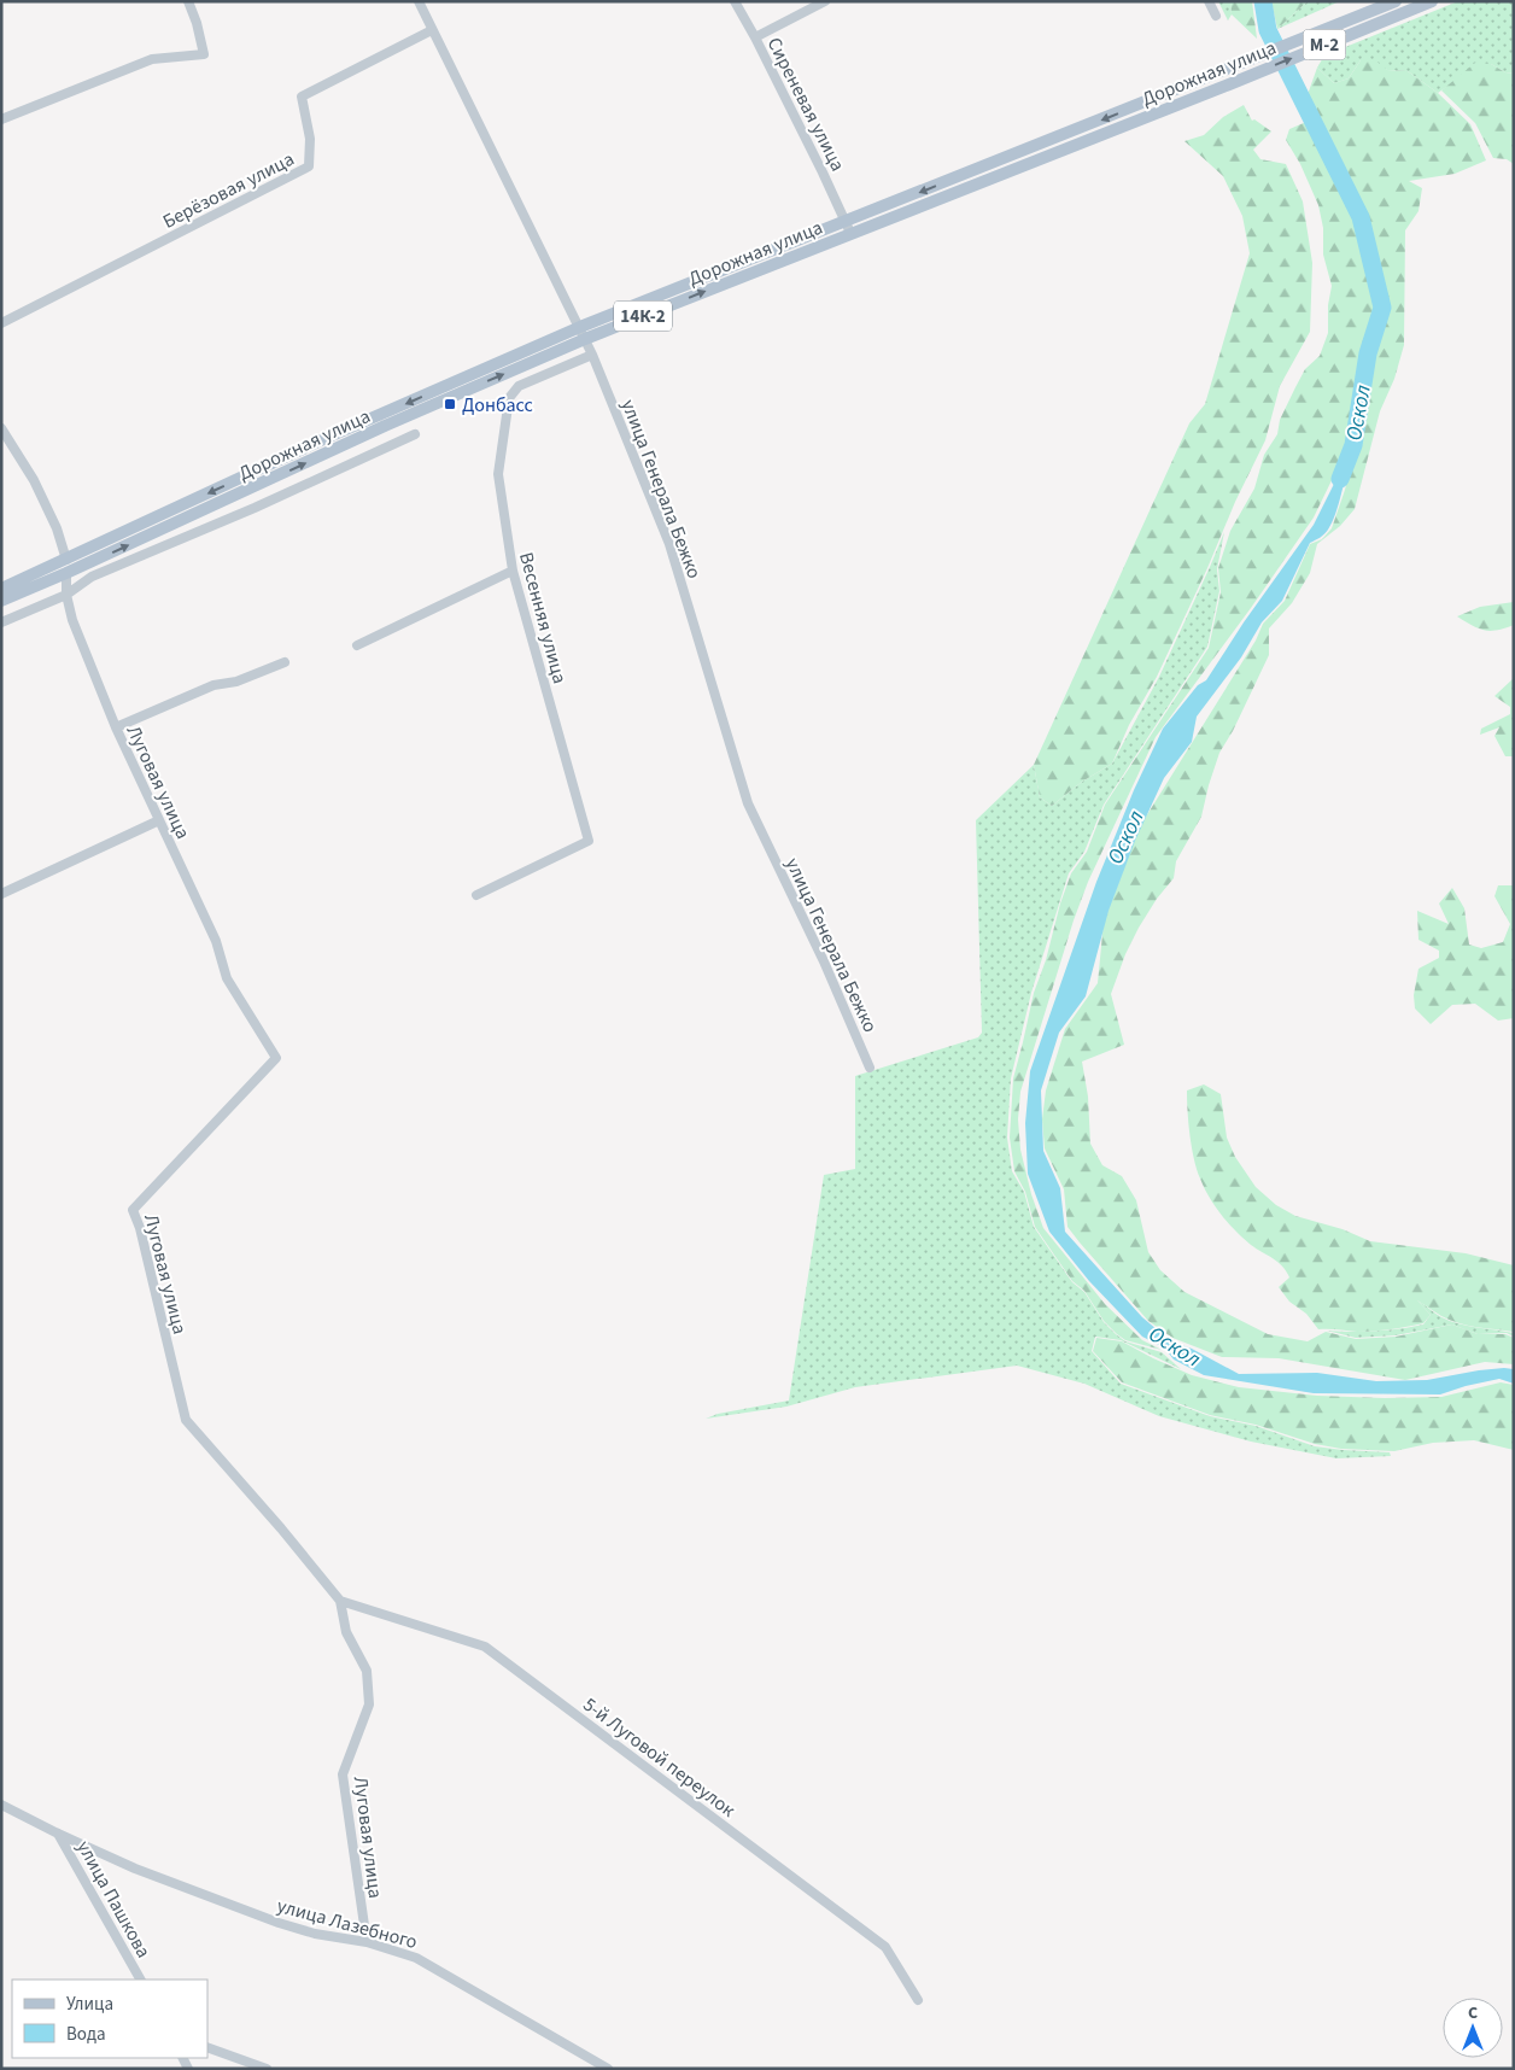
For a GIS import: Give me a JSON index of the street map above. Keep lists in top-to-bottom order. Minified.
{"streets":{"main road":["М-2","Дорожная улица","14К-2"],"street":["Сиреневая улица","Берёзовая улица","улица Генерала Бежко","Весенняя улица","Луговая улица","5-й Луговой переулок","улица Пашкова","улица Лазебного"]},"crossings":[["Дорожная улица","Сиреневая улица"],["Дорожная улица","улица Генерала Бежко"],["Дорожная улица","Луговая улица"],["Берёзовая улица","улица Генерала Бежко"],["улица Генерала Бежко","Весенняя улица"],["Луговая улица","5-й Луговой переулок"],["Луговая улица","улица Лазебного"],["улица Пашкова","улица Лазебного"]],"water":["Оскол"],"places":{"transit":["Донбасс"]},"legend":["Улица","Вода"],"north":"top"}
